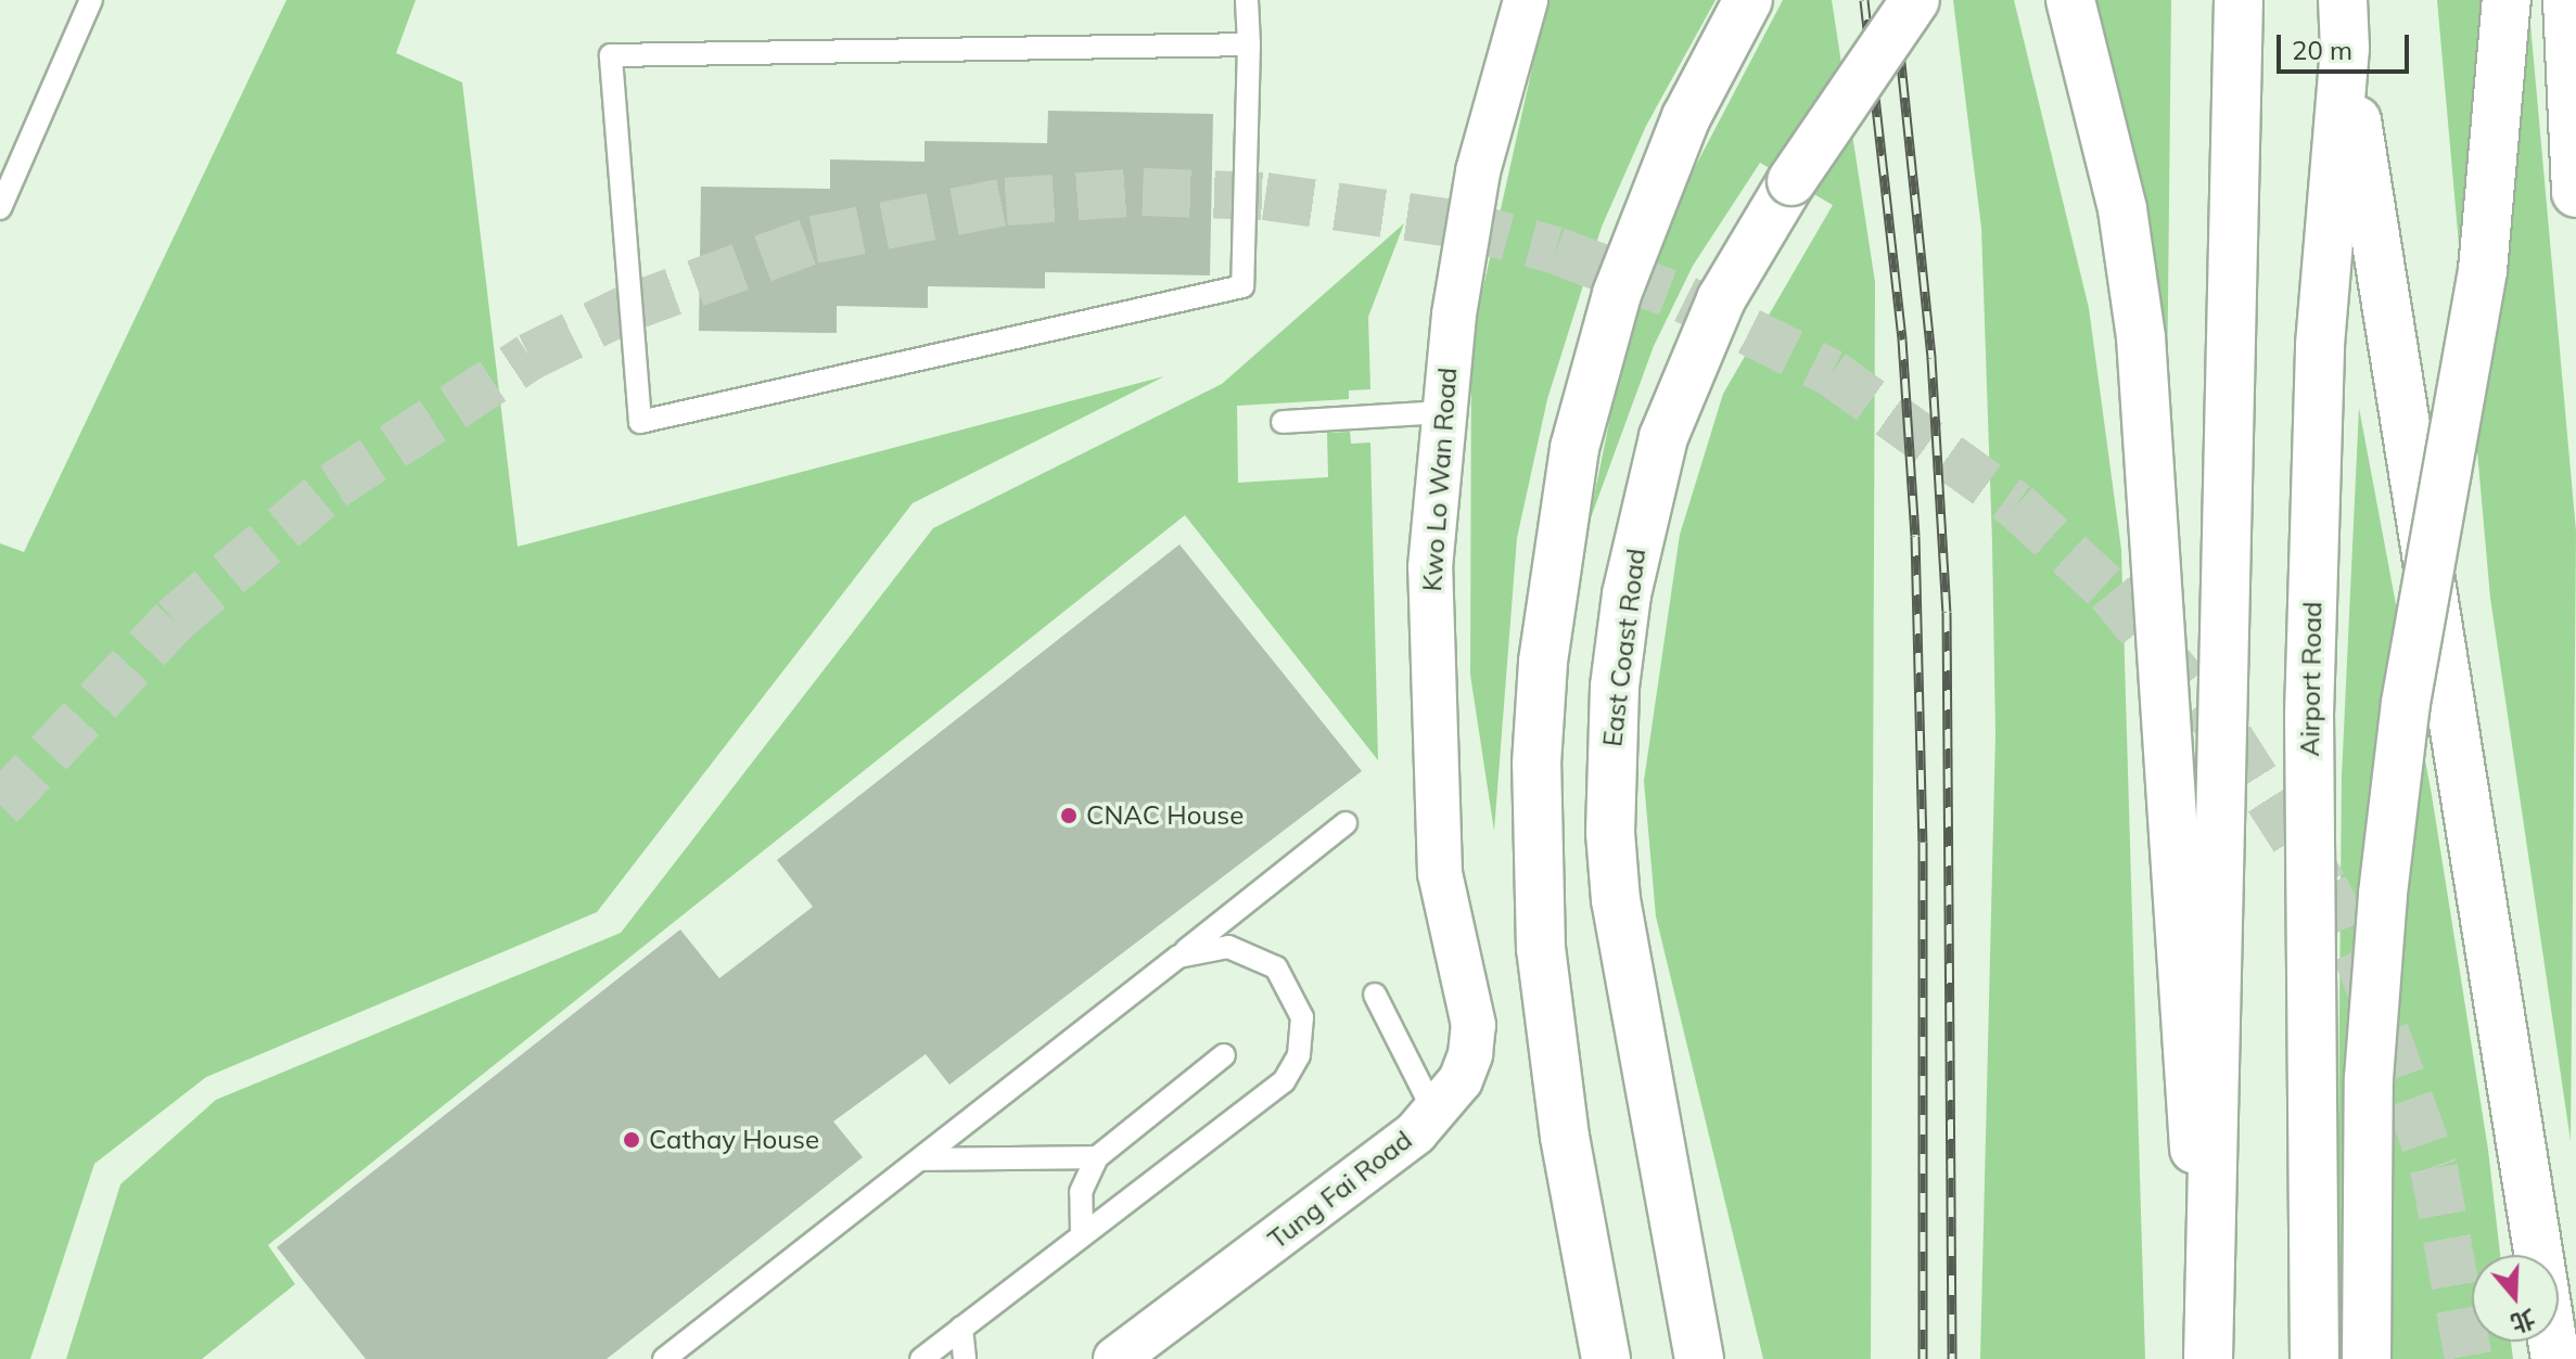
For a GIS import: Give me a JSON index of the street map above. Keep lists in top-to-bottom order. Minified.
{"streets":{"main road":["East Coast Road","Airport Road"],"street":["Kwo Lo Wan Road","Tung Fai Road"]},"crossings":[["Kwo Lo Wan Road","Tung Fai Road"]],"places":["CNAC House","Cathay House"],"scale_bar":"20 m","north":"bottom"}
